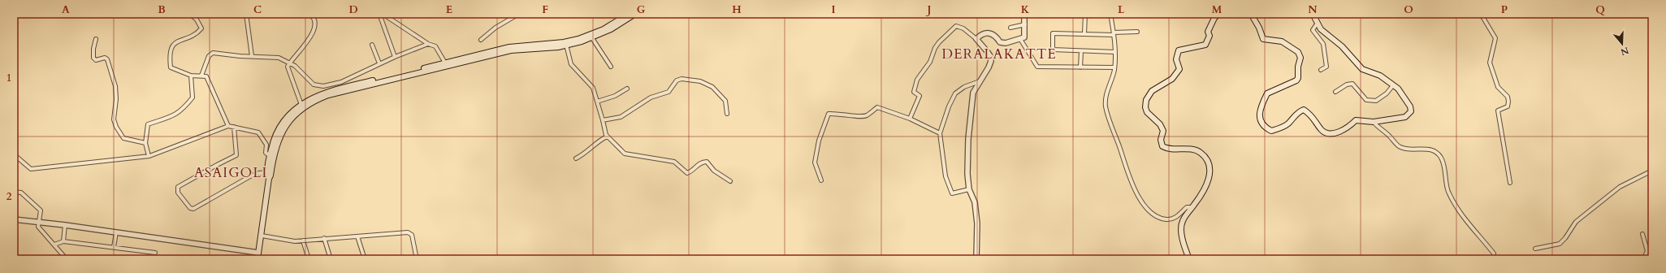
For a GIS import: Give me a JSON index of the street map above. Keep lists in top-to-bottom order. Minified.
{"districts":["DERALAKATTE","ASAIGOLI"],"north":"bottom","grid":{"columns":["A","B","C","D","E","F","G","H","I","J","K","L","M","N","O","P","Q"],"rows":["1","2"]}}
